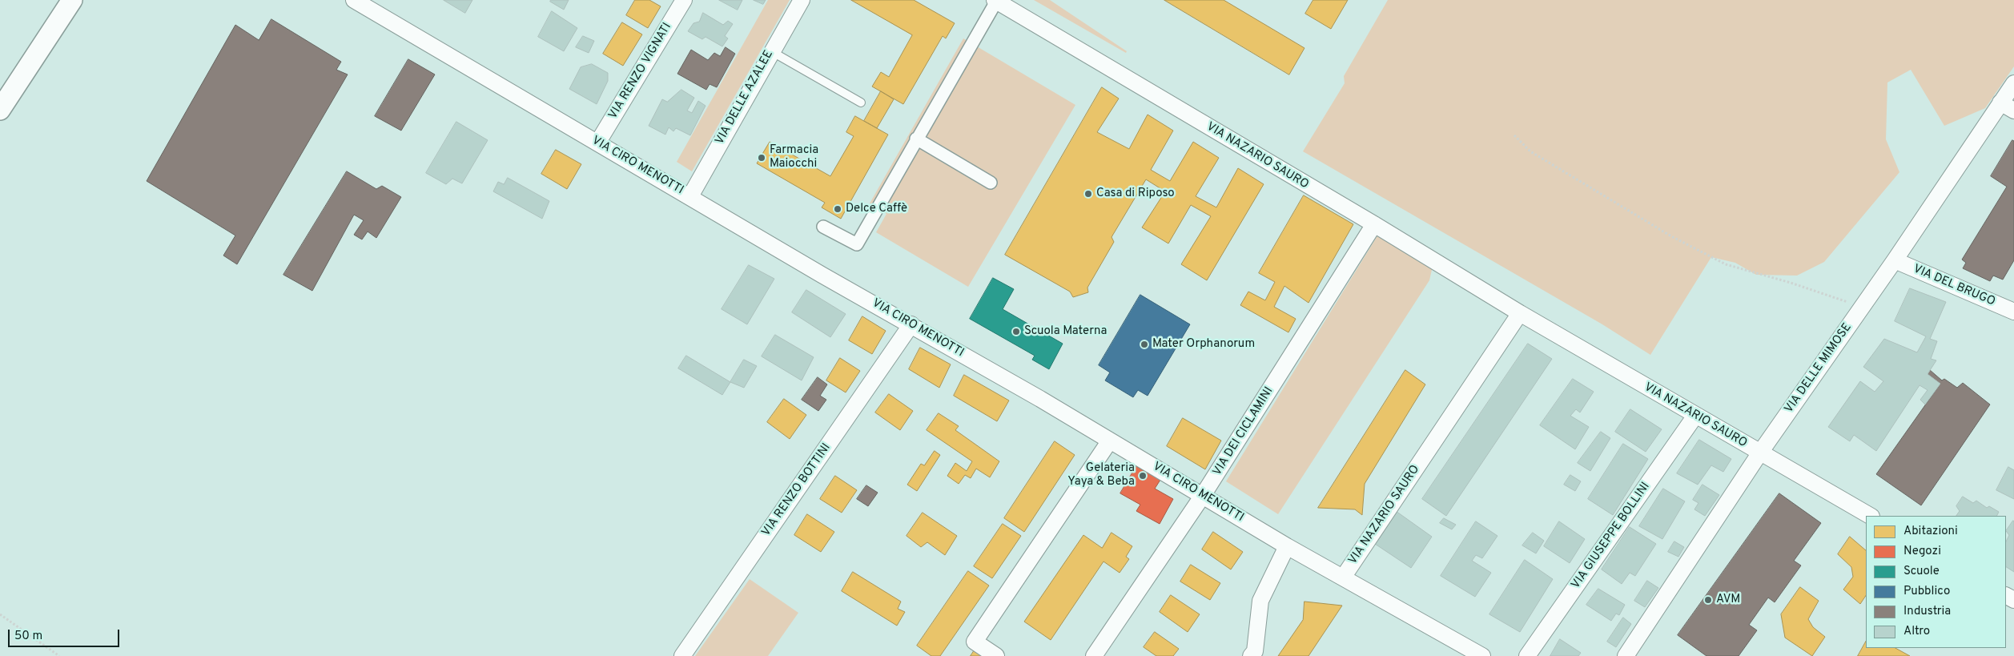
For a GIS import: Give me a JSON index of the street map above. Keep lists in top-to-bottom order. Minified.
{"streets":{"street":["VIA RENZO VIGNATI","VIA DELLE AZALEE","VIA NAZARIO SAURO","VIA CIRO MENOTTI","VIA DEL BRUGO","VIA DELLE MIMOSE","VIA DEI CICLAMINI","VIA RENZO BOTTINI","VIA GIUSEPPE BOLLINI"]},"crossings":[["VIA RENZO VIGNATI","VIA CIRO MENOTTI"],["VIA DELLE AZALEE","VIA CIRO MENOTTI"],["VIA NAZARIO SAURO","VIA CIRO MENOTTI"],["VIA NAZARIO SAURO","VIA DELLE MIMOSE"],["VIA NAZARIO SAURO","VIA DEI CICLAMINI"],["VIA NAZARIO SAURO","VIA GIUSEPPE BOLLINI"],["VIA CIRO MENOTTI","VIA DEI CICLAMINI"],["VIA CIRO MENOTTI","VIA RENZO BOTTINI"],["VIA DEL BRUGO","VIA DELLE MIMOSE"]],"places":["Farmacia Maiocchi","Casa di Riposo","Delce Caffè","Scuola Materna","Mater Orphanorum","Gelateria Yaya & Beba","AVM"],"legend":["Abitazioni","Negozi","Scuole","Pubblico","Industria","Altro"],"scale_bar":"50 m"}
